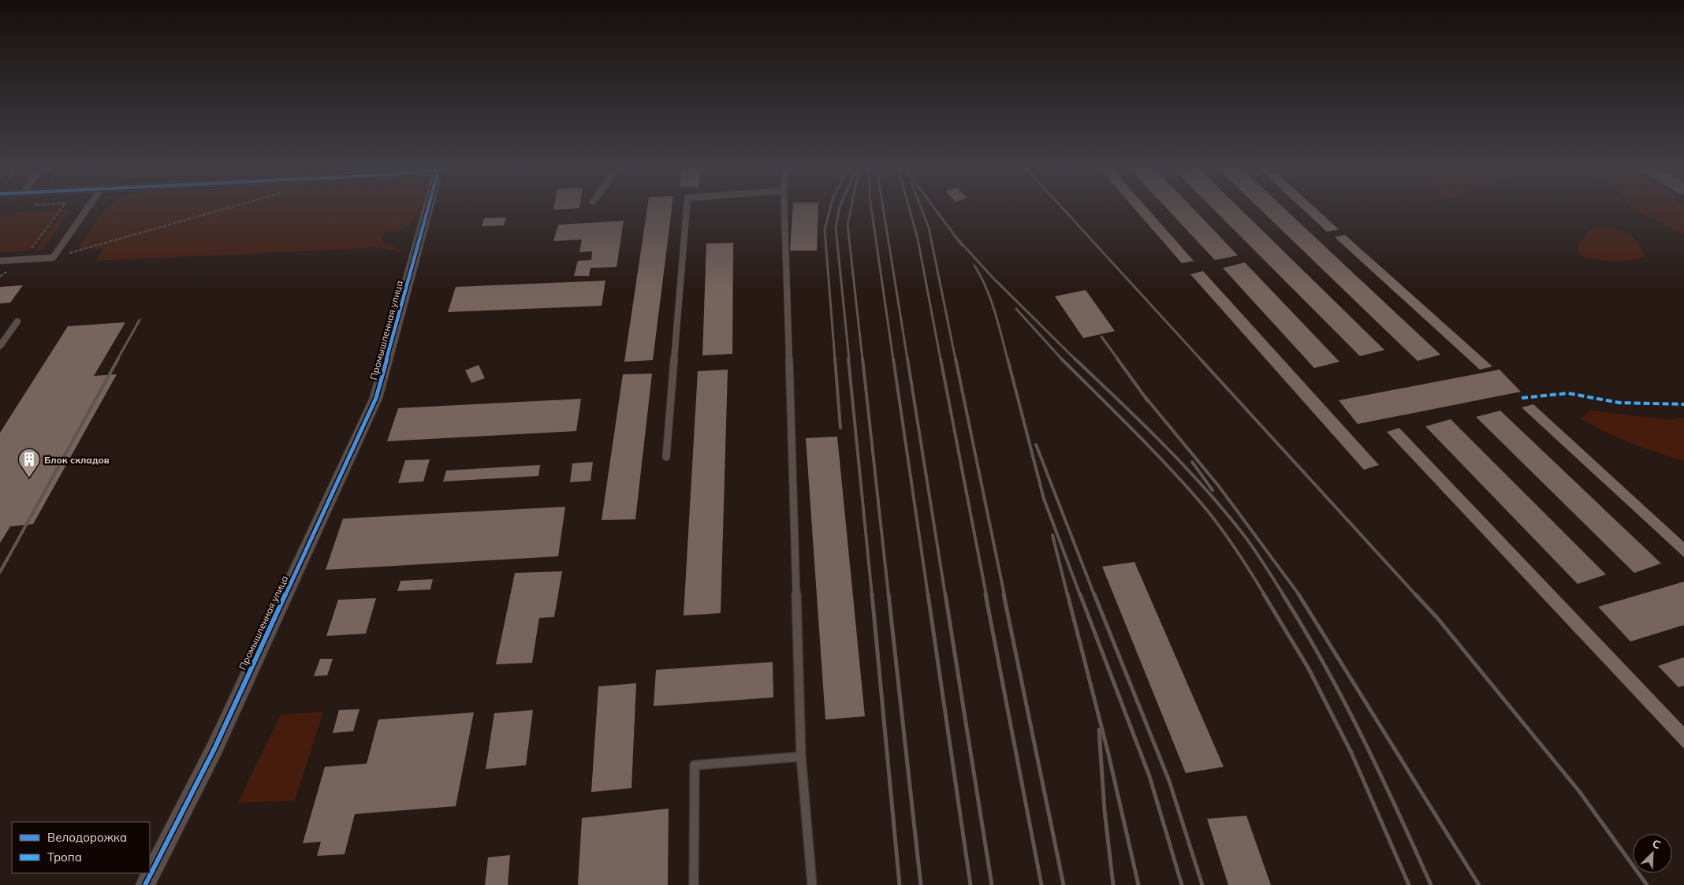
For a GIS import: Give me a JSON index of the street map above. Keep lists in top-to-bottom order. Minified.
{"streets":{"street":["Промышленная улица"]},"places":{"building":["Блок складов"]},"legend":["Велодорожка","Тропа"],"north":"top right"}
